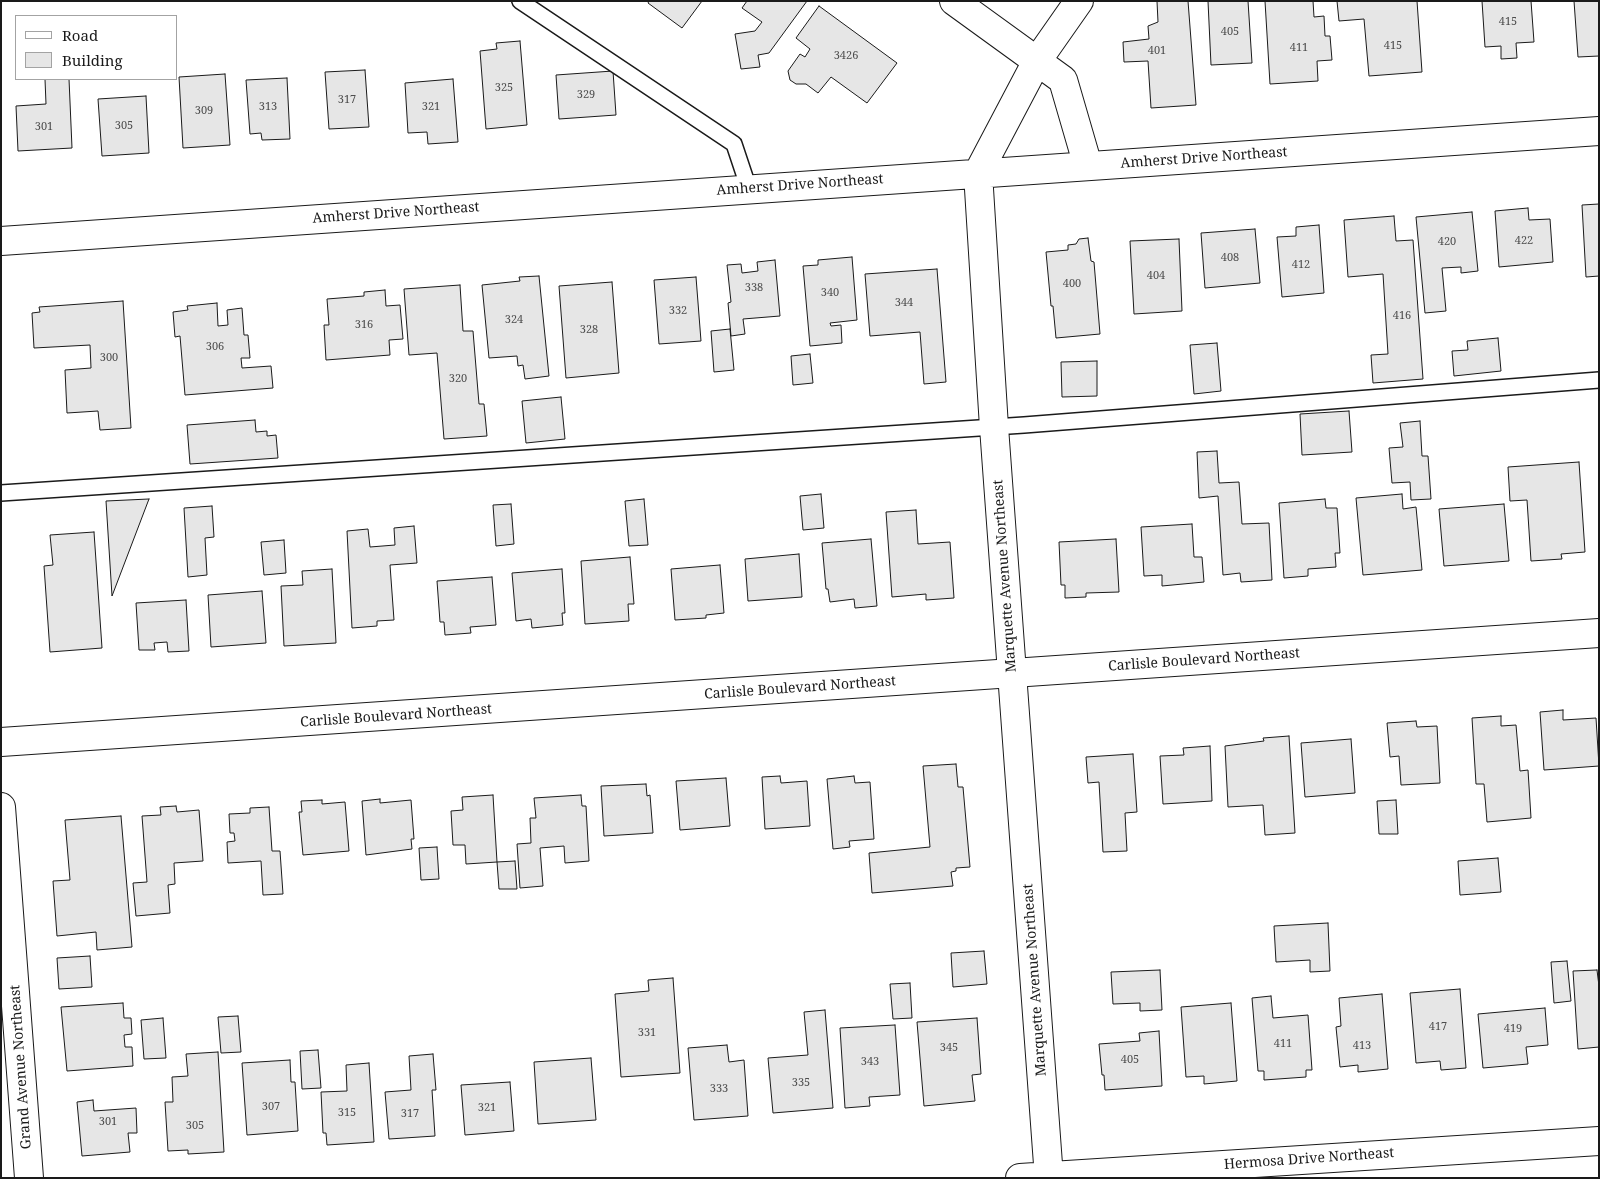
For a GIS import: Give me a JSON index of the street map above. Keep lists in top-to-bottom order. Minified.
{"streets":{"street":["Amherst Drive Northeast","Marquette Avenue Northeast","Carlisle Boulevard Northeast","Grand Avenue Northeast","Hermosa Drive Northeast"]},"crossings":[["Amherst Drive Northeast","Marquette Avenue Northeast"],["Marquette Avenue Northeast","Carlisle Boulevard Northeast"],["Marquette Avenue Northeast","Hermosa Drive Northeast"]],"house_numbers":["415","405","415","411","401","3426","325","329","317","313","321","309","305","301","422","420","408","412","404","400","338","340","344","332","416","324","316","328","306","300","320","417","419","331","411","413","345","405","343","335","333","307","321","315","317","301","305"],"legend":["Road","Building"]}
